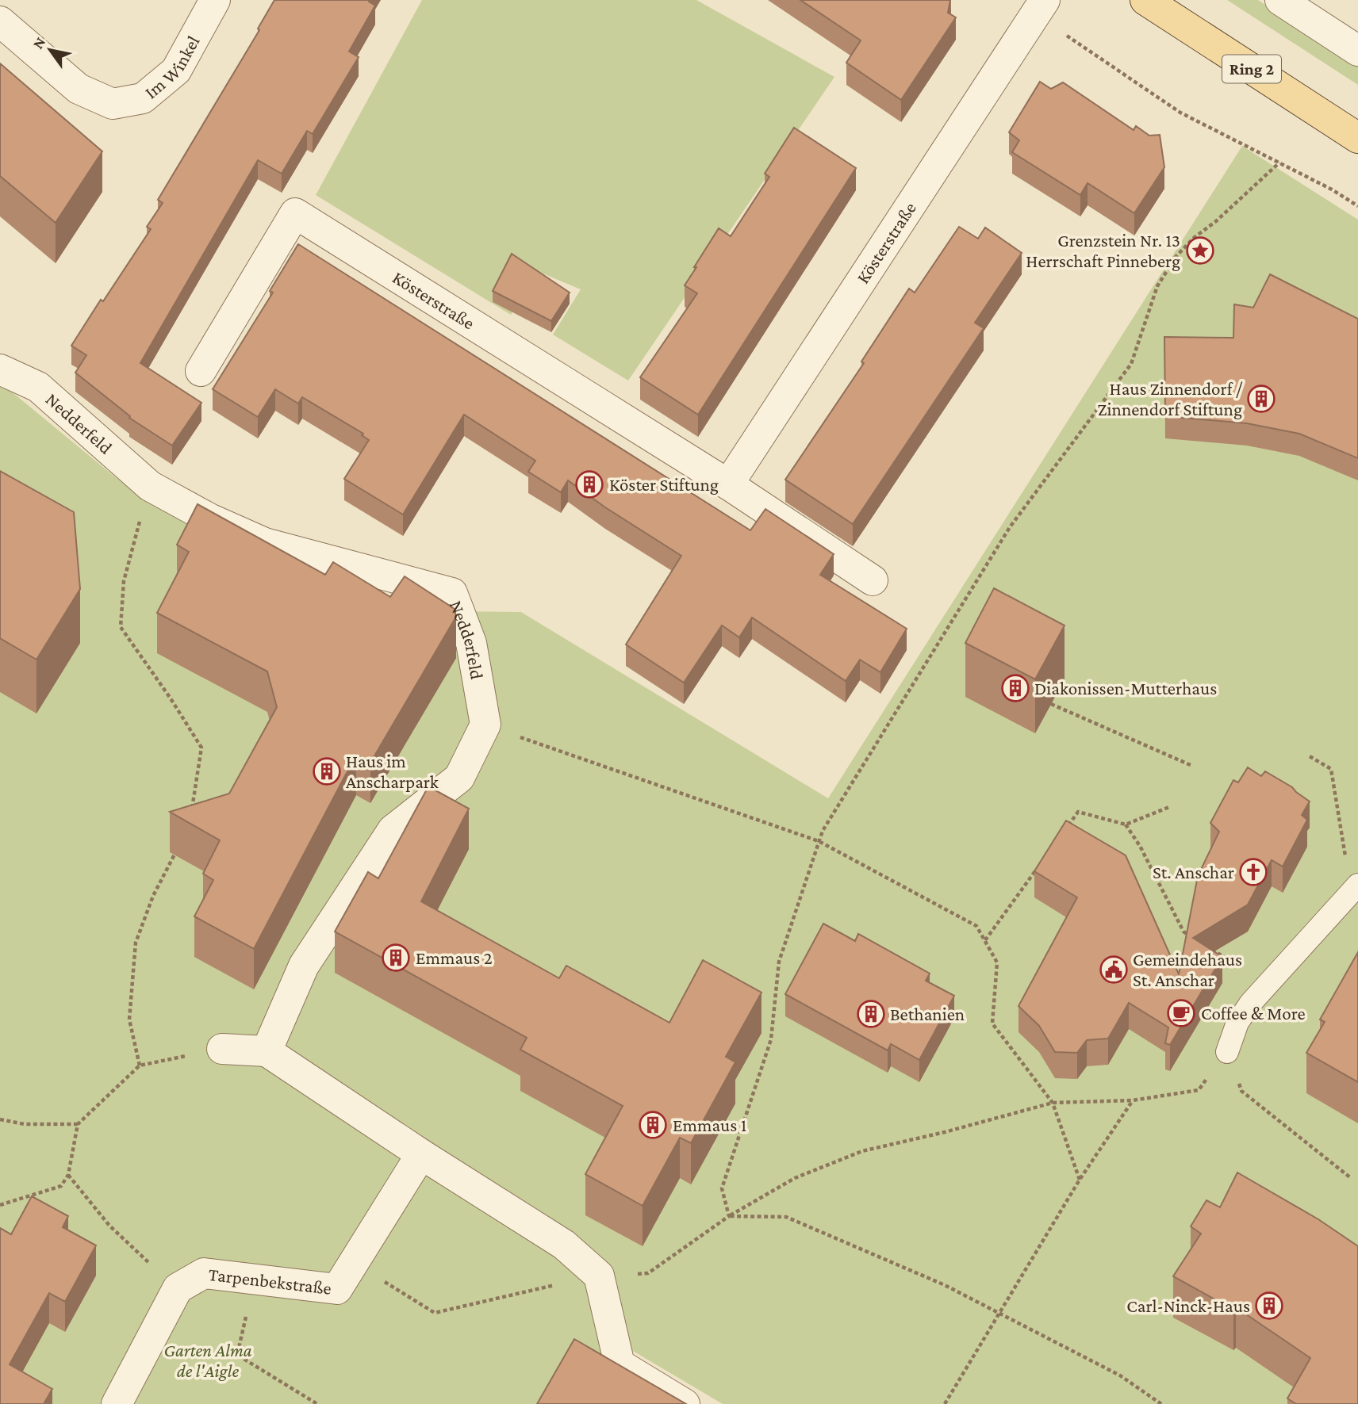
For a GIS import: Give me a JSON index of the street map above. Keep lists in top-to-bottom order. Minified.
{"streets":{"main road":["Ring 2"],"street":["Im Winkel","Kösterstraße","Nedderfeld","Tarpenbekstraße"]},"parks":["Garten Alma de l'Aigle"],"places":{"place":["Grenzstein Nr. 13 Herrschaft Pinneberg"],"building":["Haus Zinnendorf / Zinnendorf Stiftung","Köster Stiftung","Diakonissen-Mutterhaus","Haus im Anscharpark","Emmaus 2","Bethanien","Emmaus 1","Carl-Ninck-Haus"],"church":["St. Anschar"],"public building":["Gemeindehaus St. Anschar"],"cafe":["Coffee & More"]},"north":"top left"}
